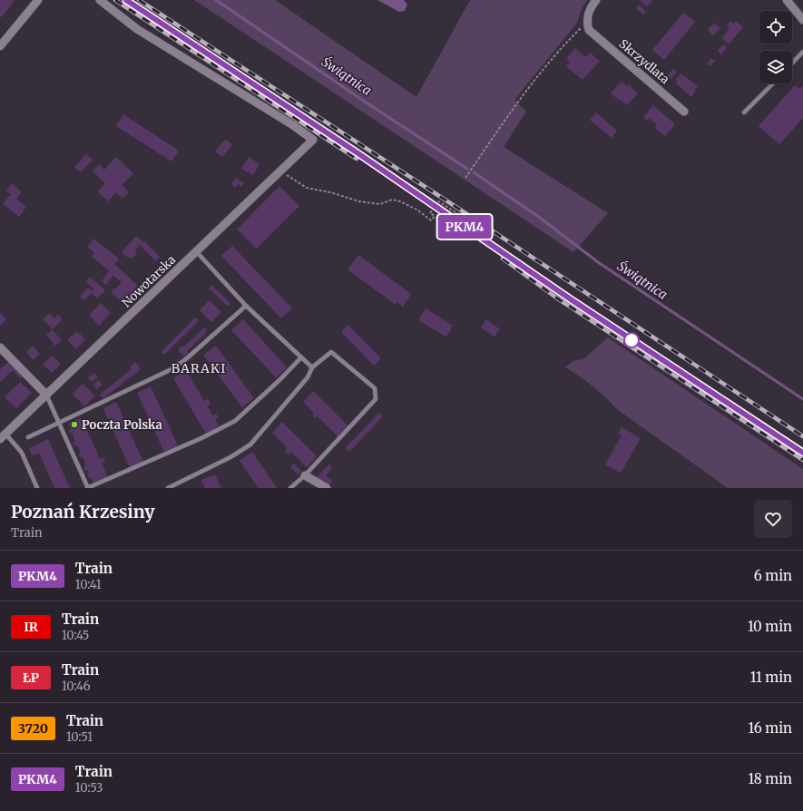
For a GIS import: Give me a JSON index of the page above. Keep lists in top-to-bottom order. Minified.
{"streets":{"street":["Skrzydlata","Nowotarska"]},"districts":["BARAKI"],"water":["Świątnica"],"places":["Poczta Polska"],"page":{"on_map":"PKM4","heading":["Poznań Krzesiny","Train"],"list":[{"mark":"PKM4","name":"Train","note":"10:41","value":"6 min"},{"mark":"IR","name":"Train","note":"10:45","value":"10 min"},{"mark":"ŁP","name":"Train","note":"10:46","value":"11 min"},{"mark":"3720","name":"Train","note":"10:51","value":"16 min"},{"mark":"PKM4","name":"Train","note":"10:53","value":"18 min"}]}}
